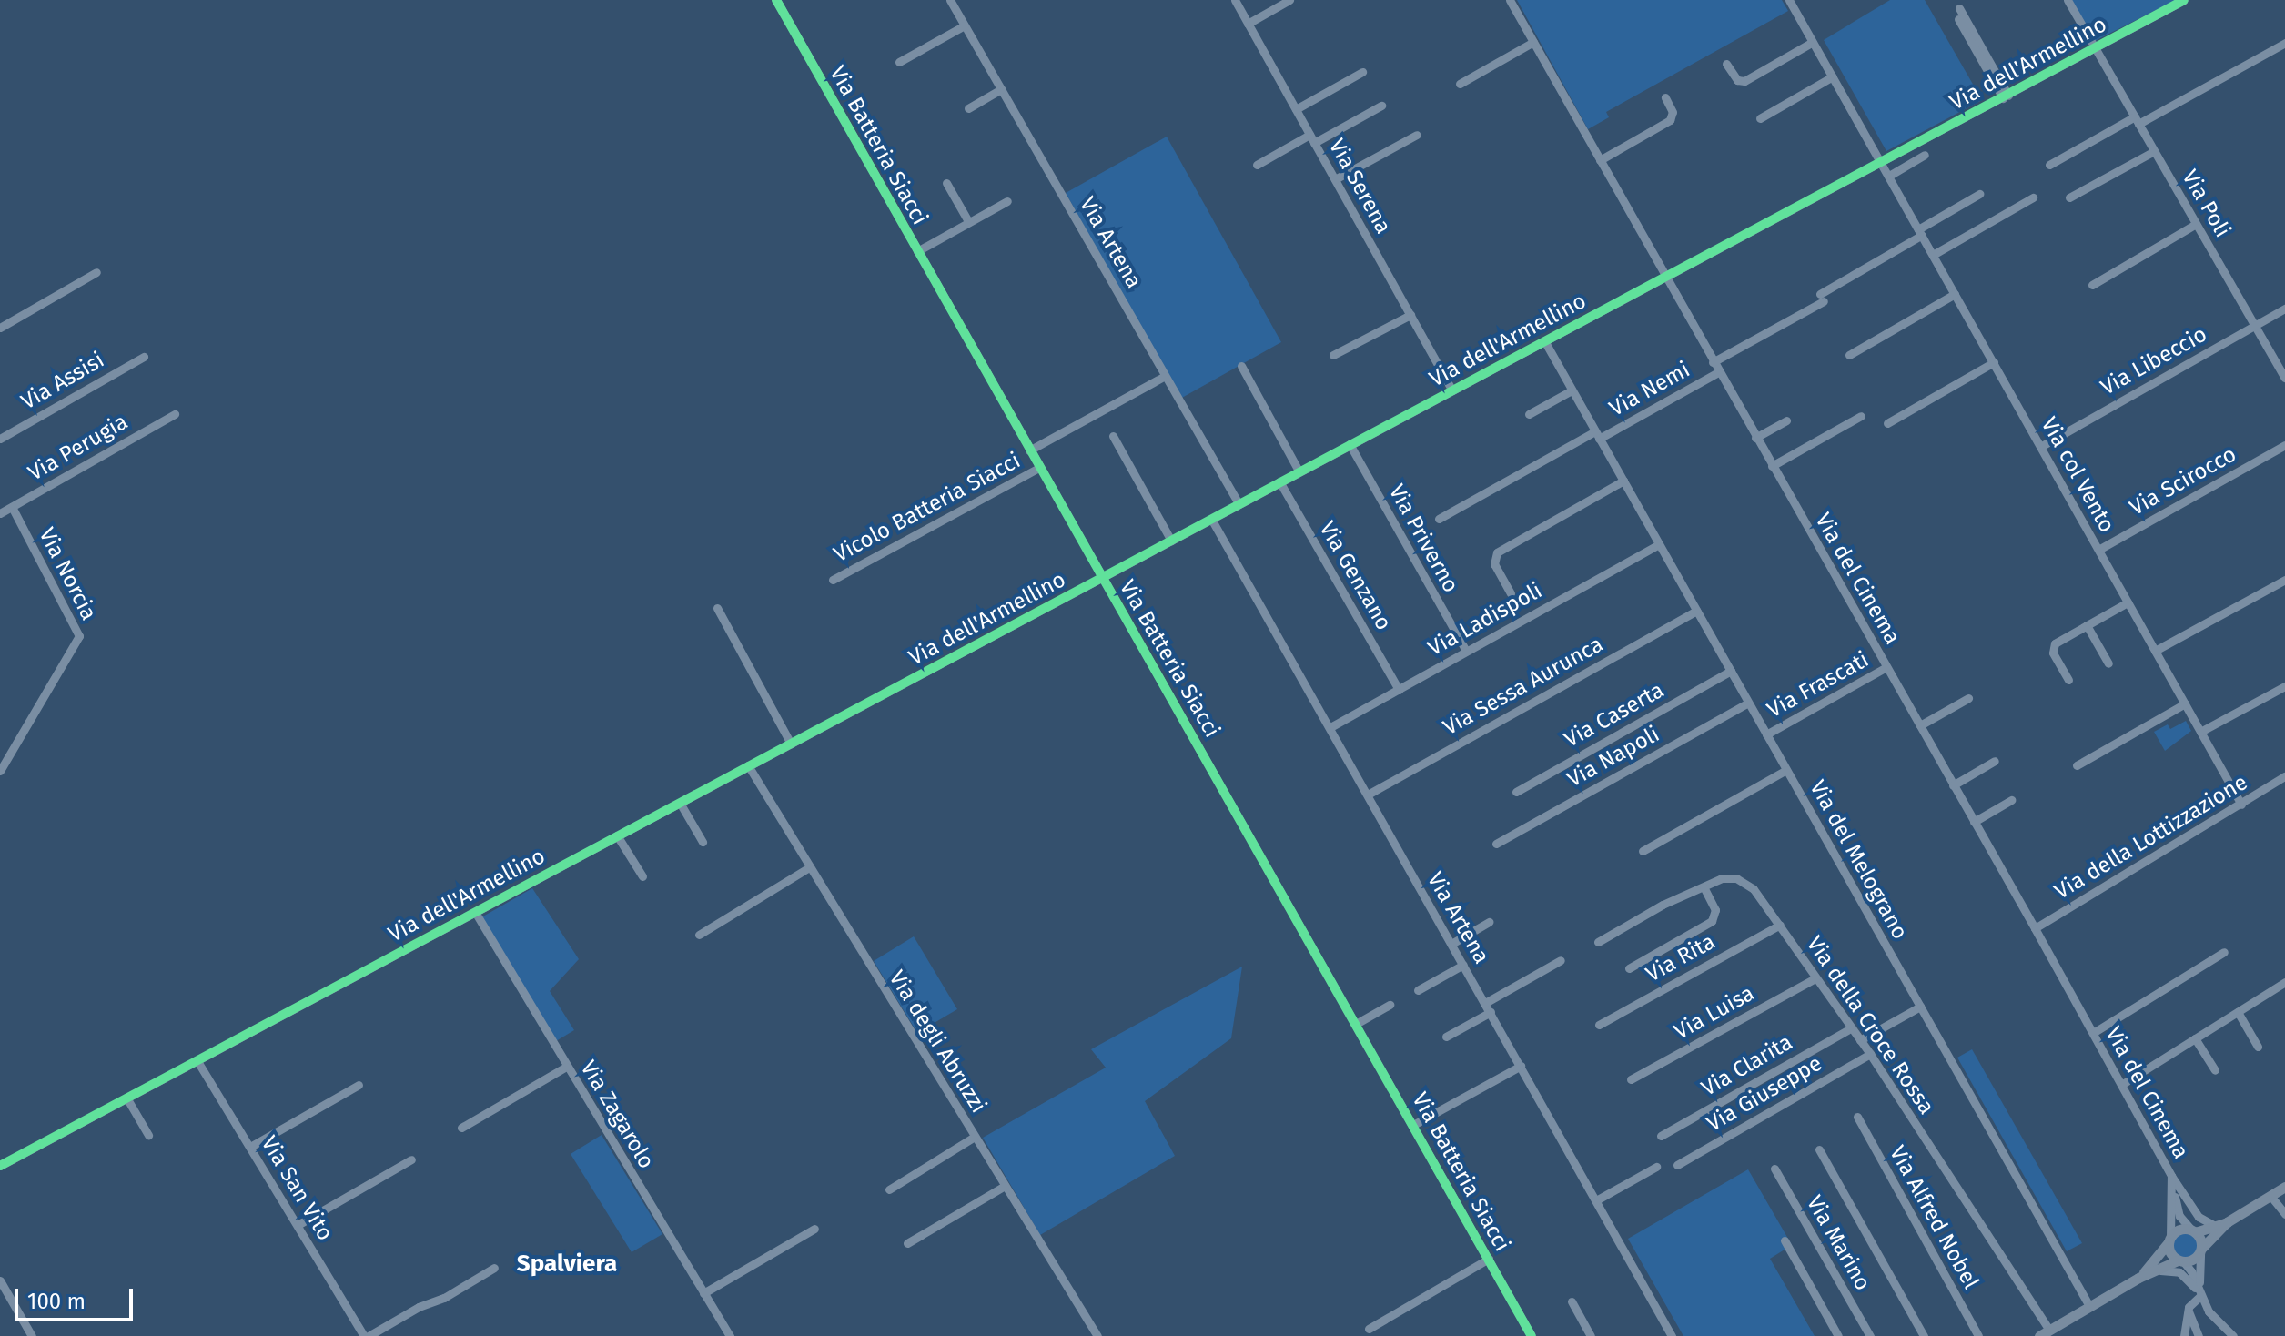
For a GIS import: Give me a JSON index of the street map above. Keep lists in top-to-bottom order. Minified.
{"streets":{"street":["Via dell'Armellino","Via Batteria Siacci","Via Serena","Via Poli","Via Artena","Via Libeccio","Via Assisi","Via Nemi","Via Perugia","Via col Vento","Via Scirocco","Vicolo Batteria Siacci","Via Priverno","Via Norcia","Via Genzano","Via del Cinema","Via Ladispoli","Via Frascati","Via Sessa Aurunca","Via Caserta","Via Napoli","Via della Lottizzazione","Via del Melograno","Via Rita","Via Luisa","Via della Croce Rossa","Via degli Abruzzi","Via Clarita","Via Giuseppe","Via Zagarolo","Via San Vito","Via Alfred Nobel","Via Marino"]},"crossings":[["Via dell'Armellino","Via Batteria Siacci"],["Via dell'Armellino","Via Serena"],["Via dell'Armellino","Via Poli"],["Via dell'Armellino","Via Artena"],["Via dell'Armellino","Via col Vento"],["Via dell'Armellino","Via Priverno"],["Via dell'Armellino","Via Genzano"],["Via dell'Armellino","Via del Cinema"],["Via dell'Armellino","Via del Melograno"],["Via dell'Armellino","Via degli Abruzzi"],["Via dell'Armellino","Via Zagarolo"],["Via dell'Armellino","Via San Vito"],["Via Batteria Siacci","Vicolo Batteria Siacci"],["Via Poli","Via Libeccio"],["Via Artena","Via Ladispoli"],["Via Artena","Via Sessa Aurunca"],["Via Libeccio","Via col Vento"],["Via Nemi","Via del Cinema"],["Via Nemi","Via del Melograno"],["Via Perugia","Via Norcia"],["Via col Vento","Via Scirocco"],["Via col Vento","Via della Lottizzazione"],["Via Priverno","Via Ladispoli"],["Via Genzano","Via Ladispoli"],["Via del Cinema","Via Frascati"],["Via del Cinema","Via della Lottizzazione"],["Via Ladispoli","Via del Melograno"],["Via Frascati","Via del Melograno"],["Via Sessa Aurunca","Via del Melograno"],["Via Caserta","Via del Melograno"],["Via Napoli","Via del Melograno"],["Via Rita","Via della Croce Rossa"],["Via Luisa","Via della Croce Rossa"],["Via della Croce Rossa","Via Clarita"],["Via della Croce Rossa","Via Giuseppe"]],"districts":["Spalviera"],"scale_bar":"100 m"}
